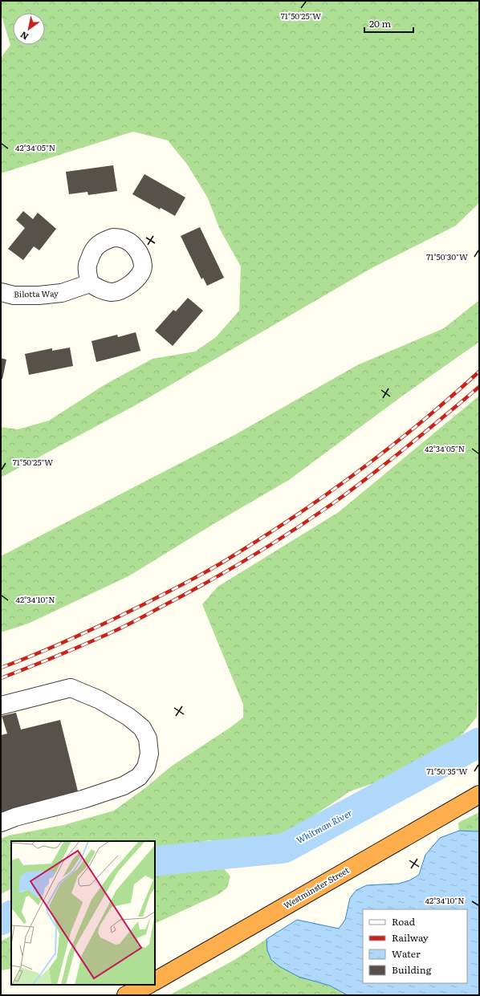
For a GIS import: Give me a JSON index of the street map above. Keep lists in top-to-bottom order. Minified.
{"streets":{"highway":["Westminster Street"],"street":["Bilotta Way"]},"water":["Whitman River"],"legend":["Road","Railway","Water","Building"],"scale_bar":"20 m","north":"bottom left","coordinates":["71°50'25\"W","42°34'05\"N","71°50'30\"W","42°34'10\"N","71°50'35\"W"]}
